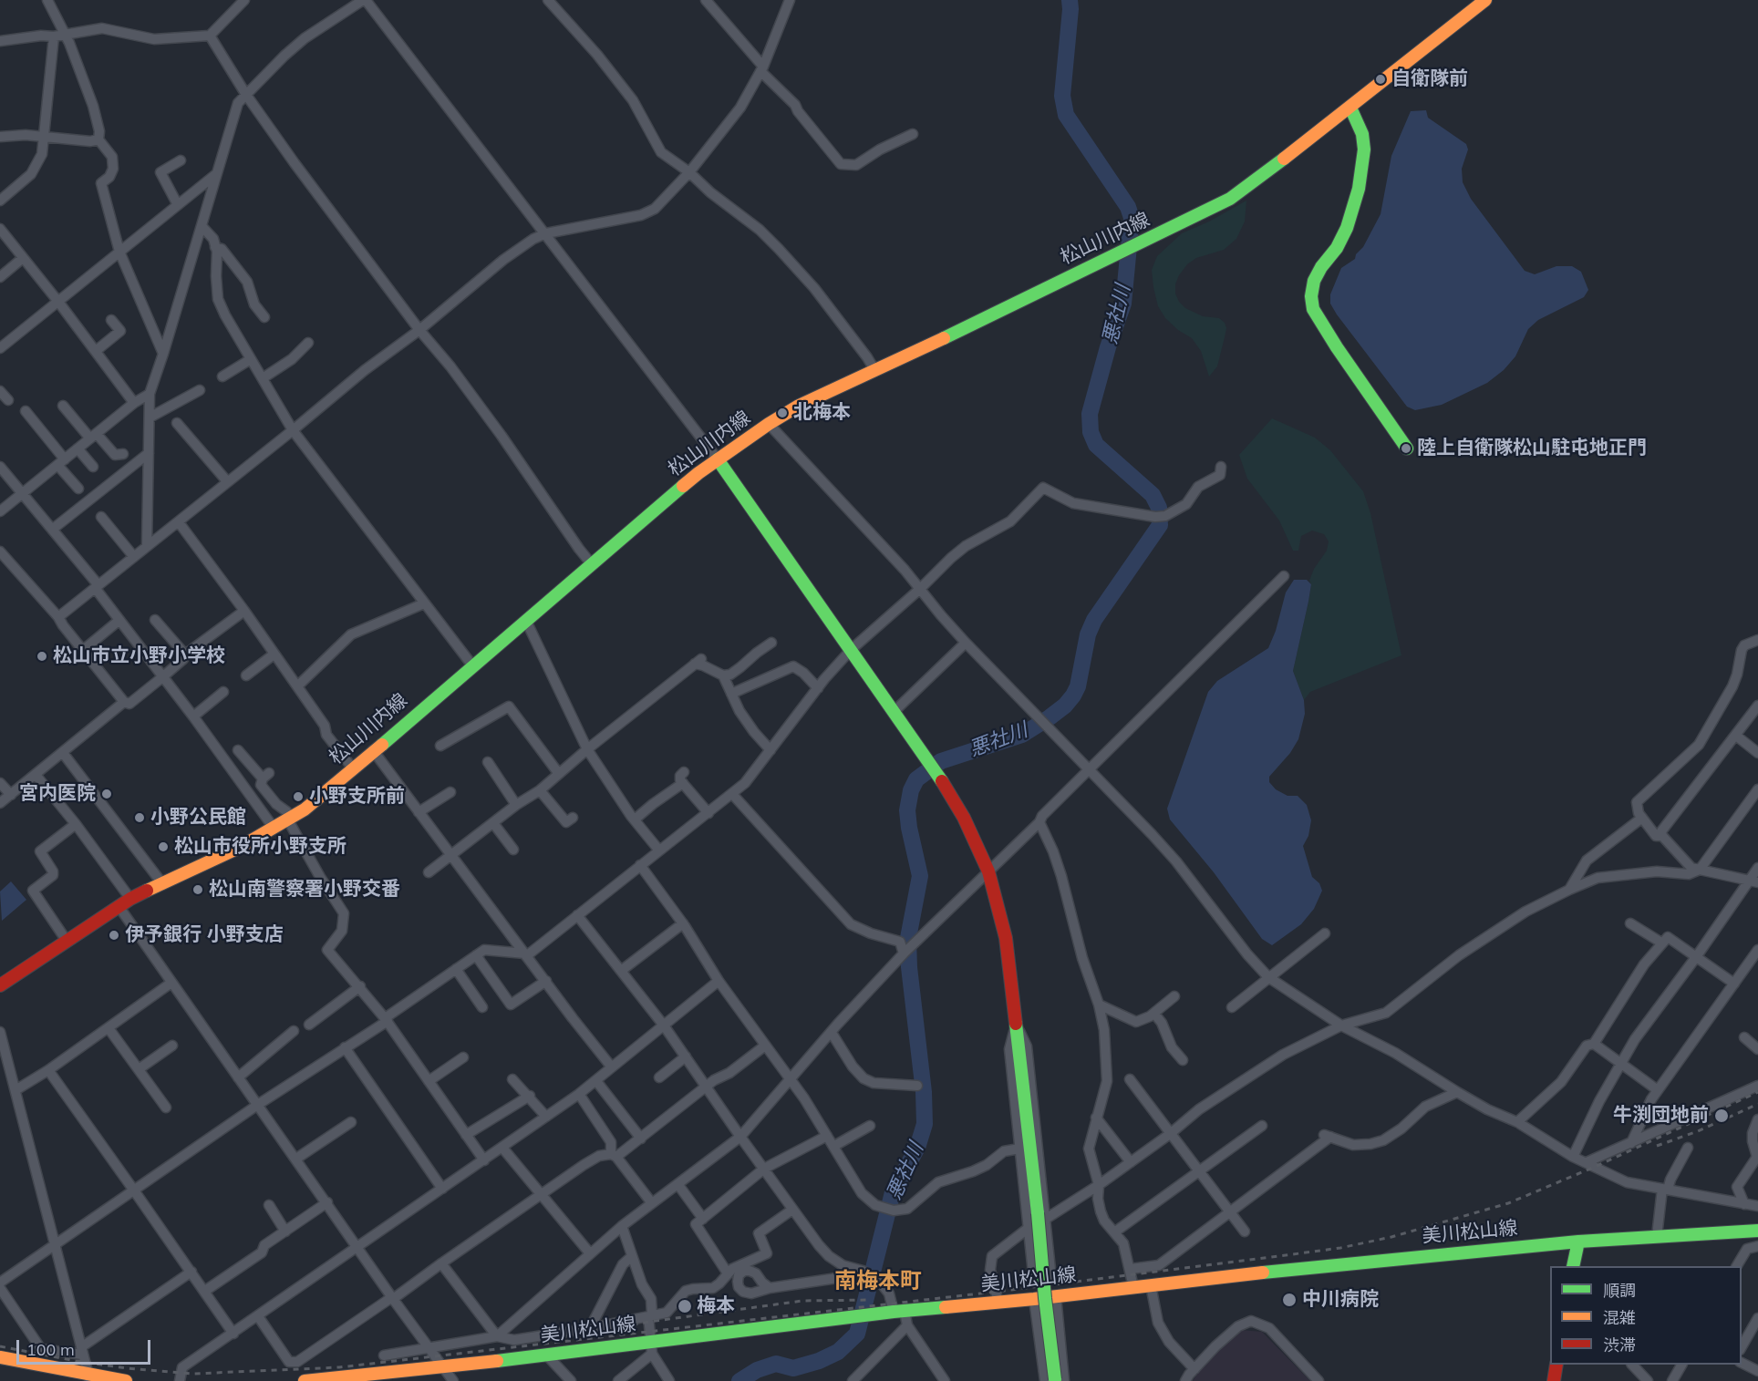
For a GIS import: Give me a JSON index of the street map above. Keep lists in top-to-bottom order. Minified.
{"streets":{"main road":["松山川内線","美川松山線"]},"districts":["南梅本町"],"water":["悪社川"],"places":["自衛隊前","北梅本","陸上自衛隊松山駐屯地正門","松山市立小野小学校","宮内医院","小野支所前","小野公民館","松山市役所小野支所","松山南警察署小野交番","伊予銀行 小野支店","牛渕団地前","中川病院","梅本"],"legend":["順調","混雑","渋滞"],"scale_bar":"100 m"}
